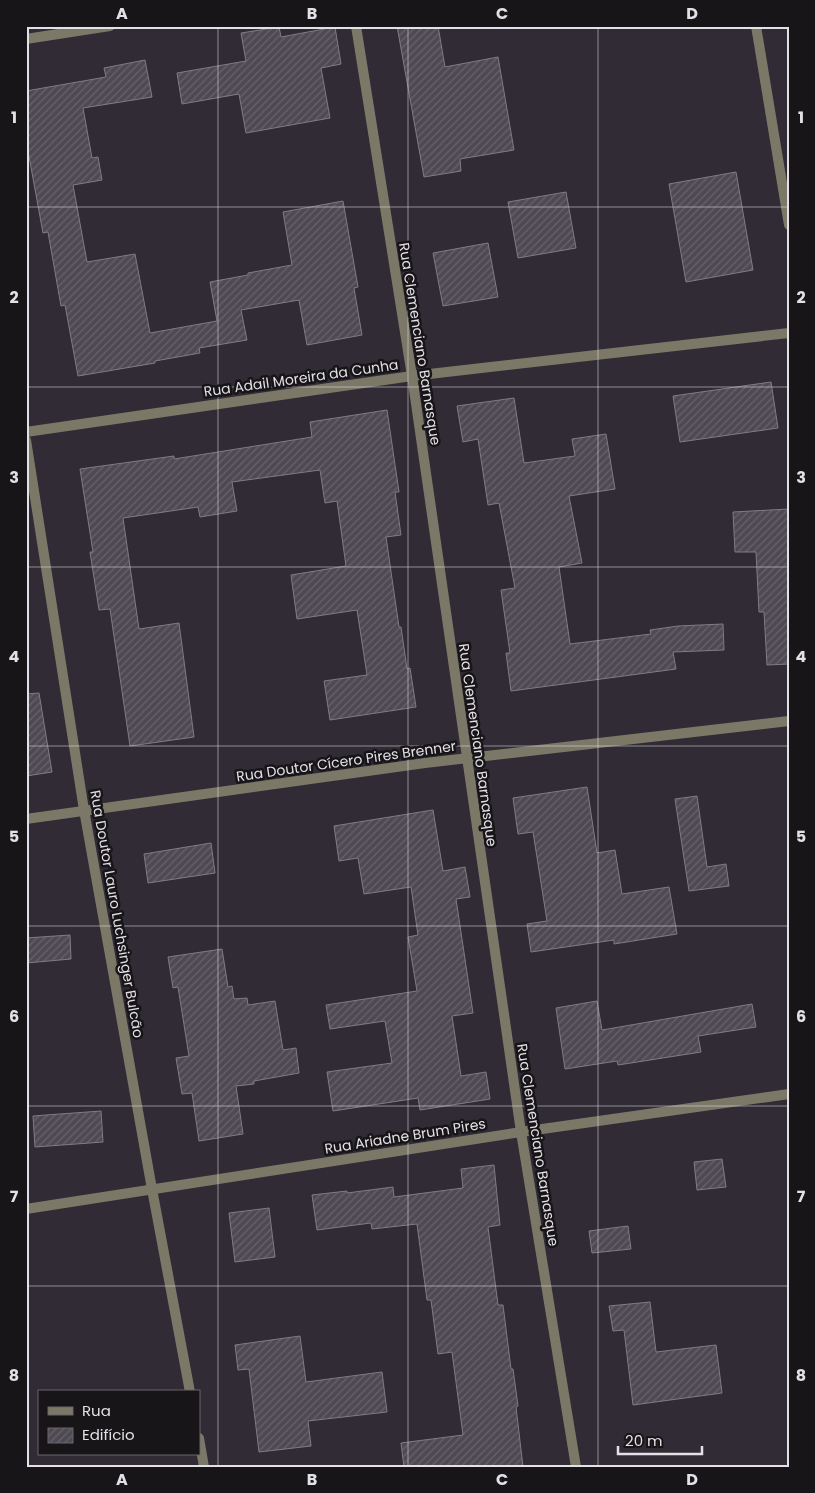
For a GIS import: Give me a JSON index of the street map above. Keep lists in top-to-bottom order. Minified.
{"streets":{"street":["Rua Clemenciano Barnasque","Rua Adail Moreira da Cunha","Rua Doutor Cícero Pires Brenner","Rua Doutor Lauro Luchsinger Bulcão","Rua Ariadne Brum Pires"]},"crossings":[["Rua Clemenciano Barnasque","Rua Adail Moreira da Cunha"],["Rua Clemenciano Barnasque","Rua Doutor Cícero Pires Brenner"],["Rua Clemenciano Barnasque","Rua Ariadne Brum Pires"],["Rua Doutor Cícero Pires Brenner","Rua Doutor Lauro Luchsinger Bulcão"],["Rua Doutor Lauro Luchsinger Bulcão","Rua Ariadne Brum Pires"]],"legend":["Rua","Edifício"],"scale_bar":"20 m","grid":{"columns":["A","B","C","D"],"rows":["1","2","3","4","5","6","7","8"]}}
